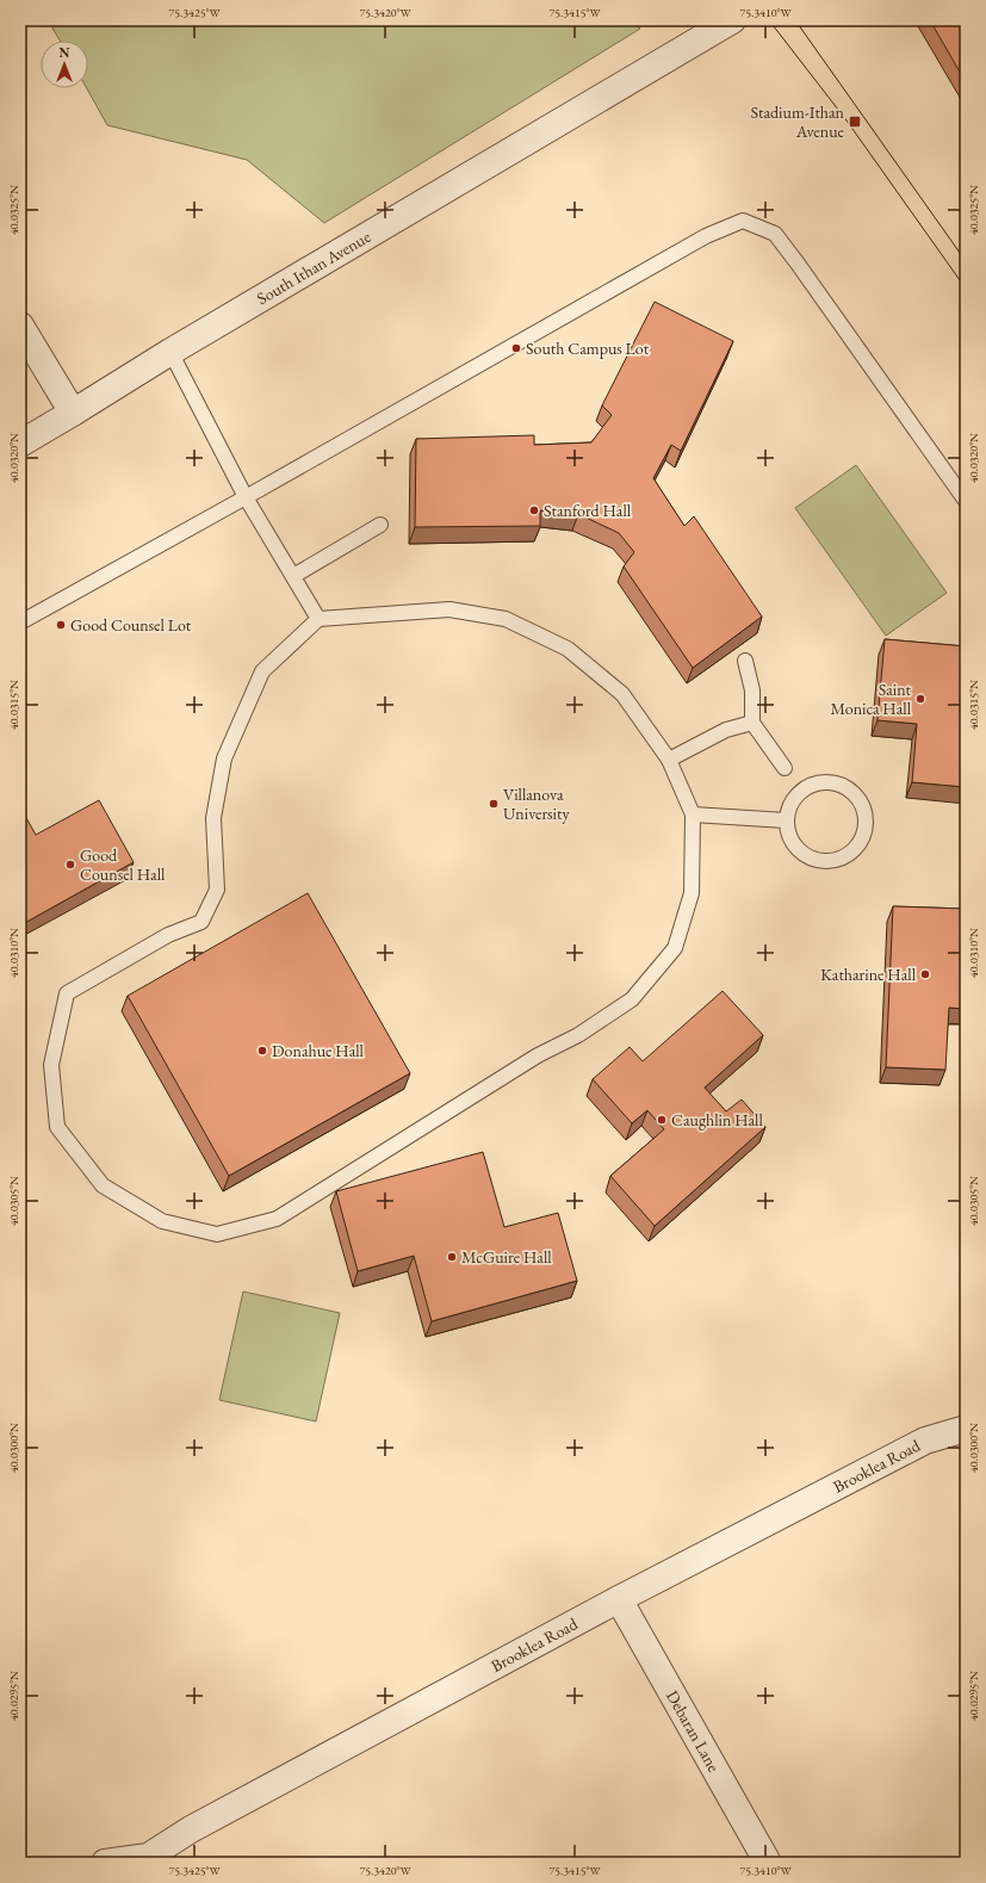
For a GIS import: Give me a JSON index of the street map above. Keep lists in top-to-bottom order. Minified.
{"streets":{"street":["South Ithan Avenue","Brooklea Road","Debaran Lane"]},"crossings":[["Brooklea Road","Debaran Lane"]],"places":{"transit":["Stadium-Ithan Avenue"],"other":["South Campus Lot","Stanford Hall","Good Counsel Lot","Saint Monica Hall","Villanova University","Good Counsel Hall","Katharine Hall","Donahue Hall","Caughlin Hall","McGuire Hall"]},"north":"top","coordinates":["75.3425°W","75.3420°W","75.3415°W","75.3410°W","40.0325°N","40.0320°N","40.0315°N","40.0310°N","40.0305°N","40.0300°N","40.0295°N"]}
